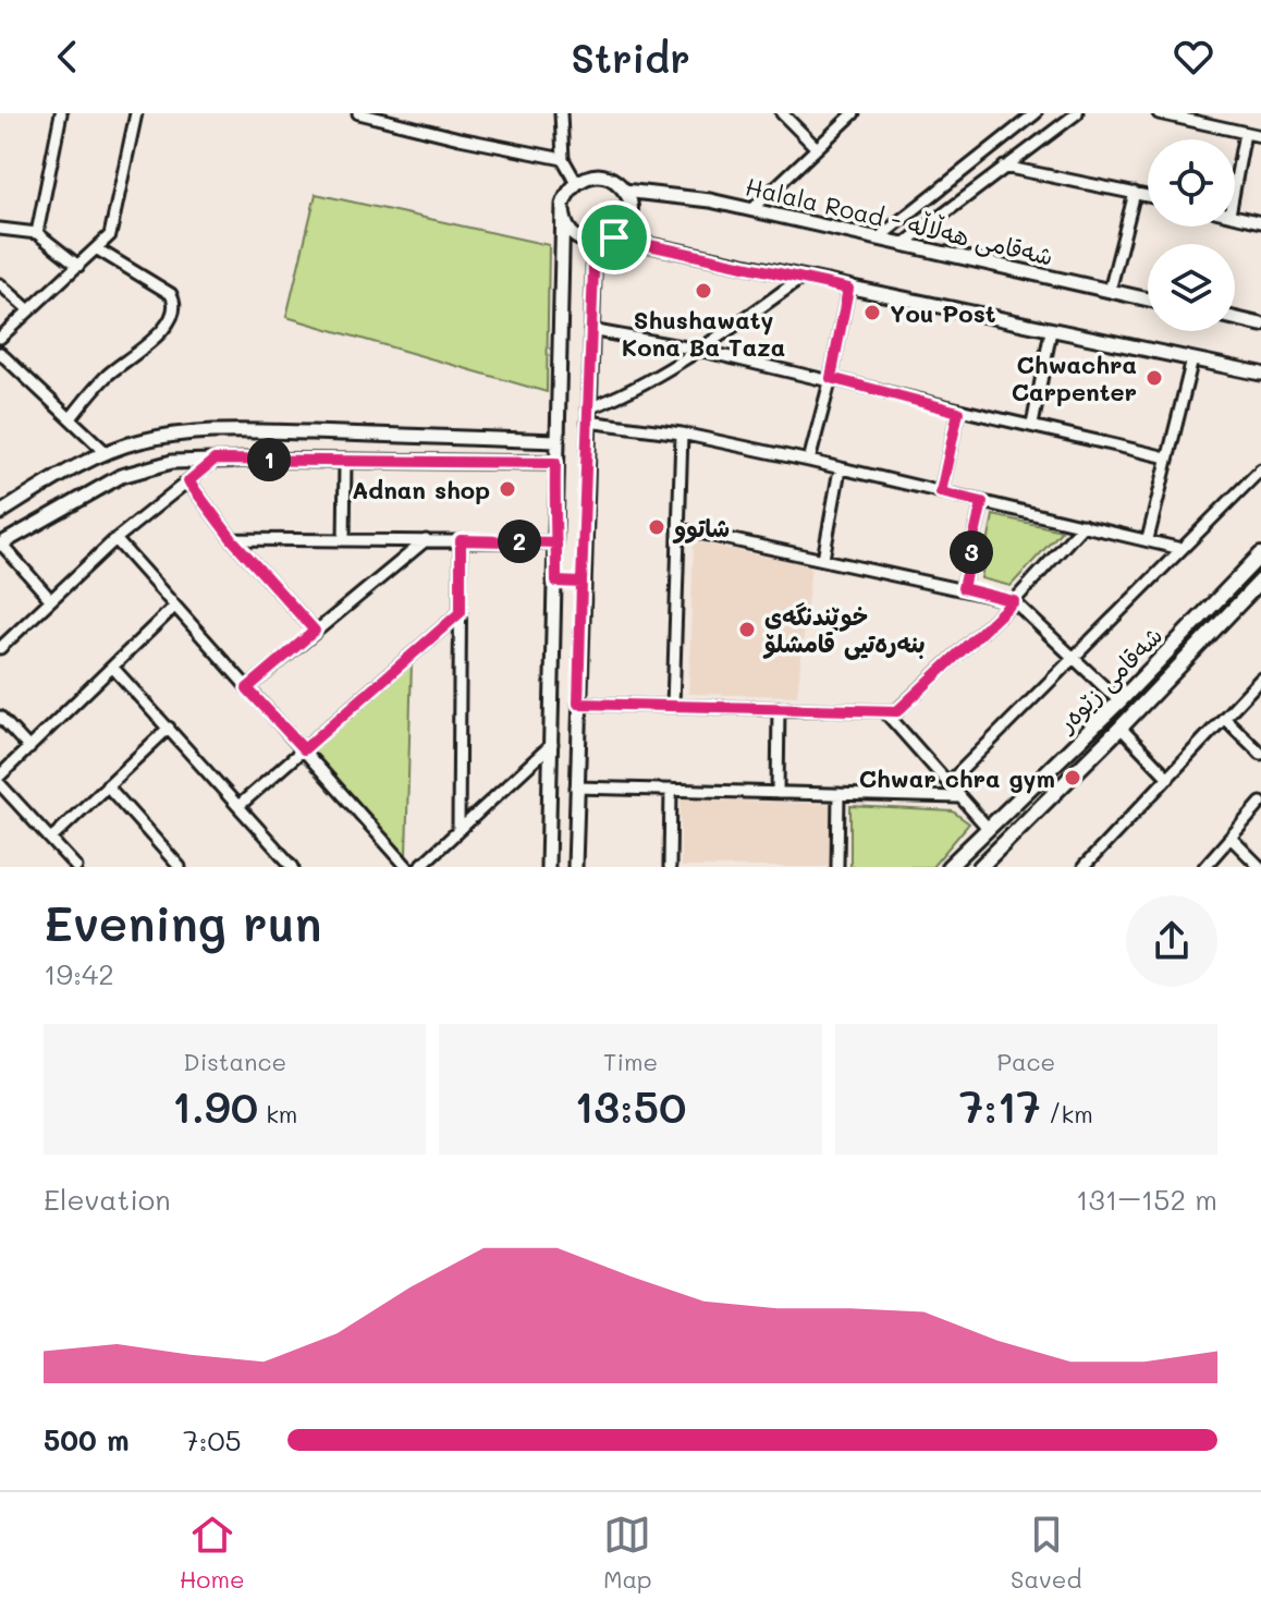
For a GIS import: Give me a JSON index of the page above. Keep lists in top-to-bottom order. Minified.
{"streets":{"main road":["شەقامی زێوەر"],"street":["Halala Road - شەقامی هەڵاڵە"]},"places":["Shushawaty Kona Ba Taza","You Post","Chwachra Carpenter","Adnan shop","شاتوو","خوێندنگەی بنەرەتیی قامشلۆ","Chwar chra gym"],"page":{"header":"Stridr","pins":["1","2","3"],"heading":["Evening run","19:42"],"stats":[["Distance","1.90 km"],["Time","13:50"],["Pace","7:17 /km"]],"chart":["Elevation","131–152 m"],"list":[{"name":"500 m","note":"7:05"}],"tabs":["Home","Map","Saved"]}}
